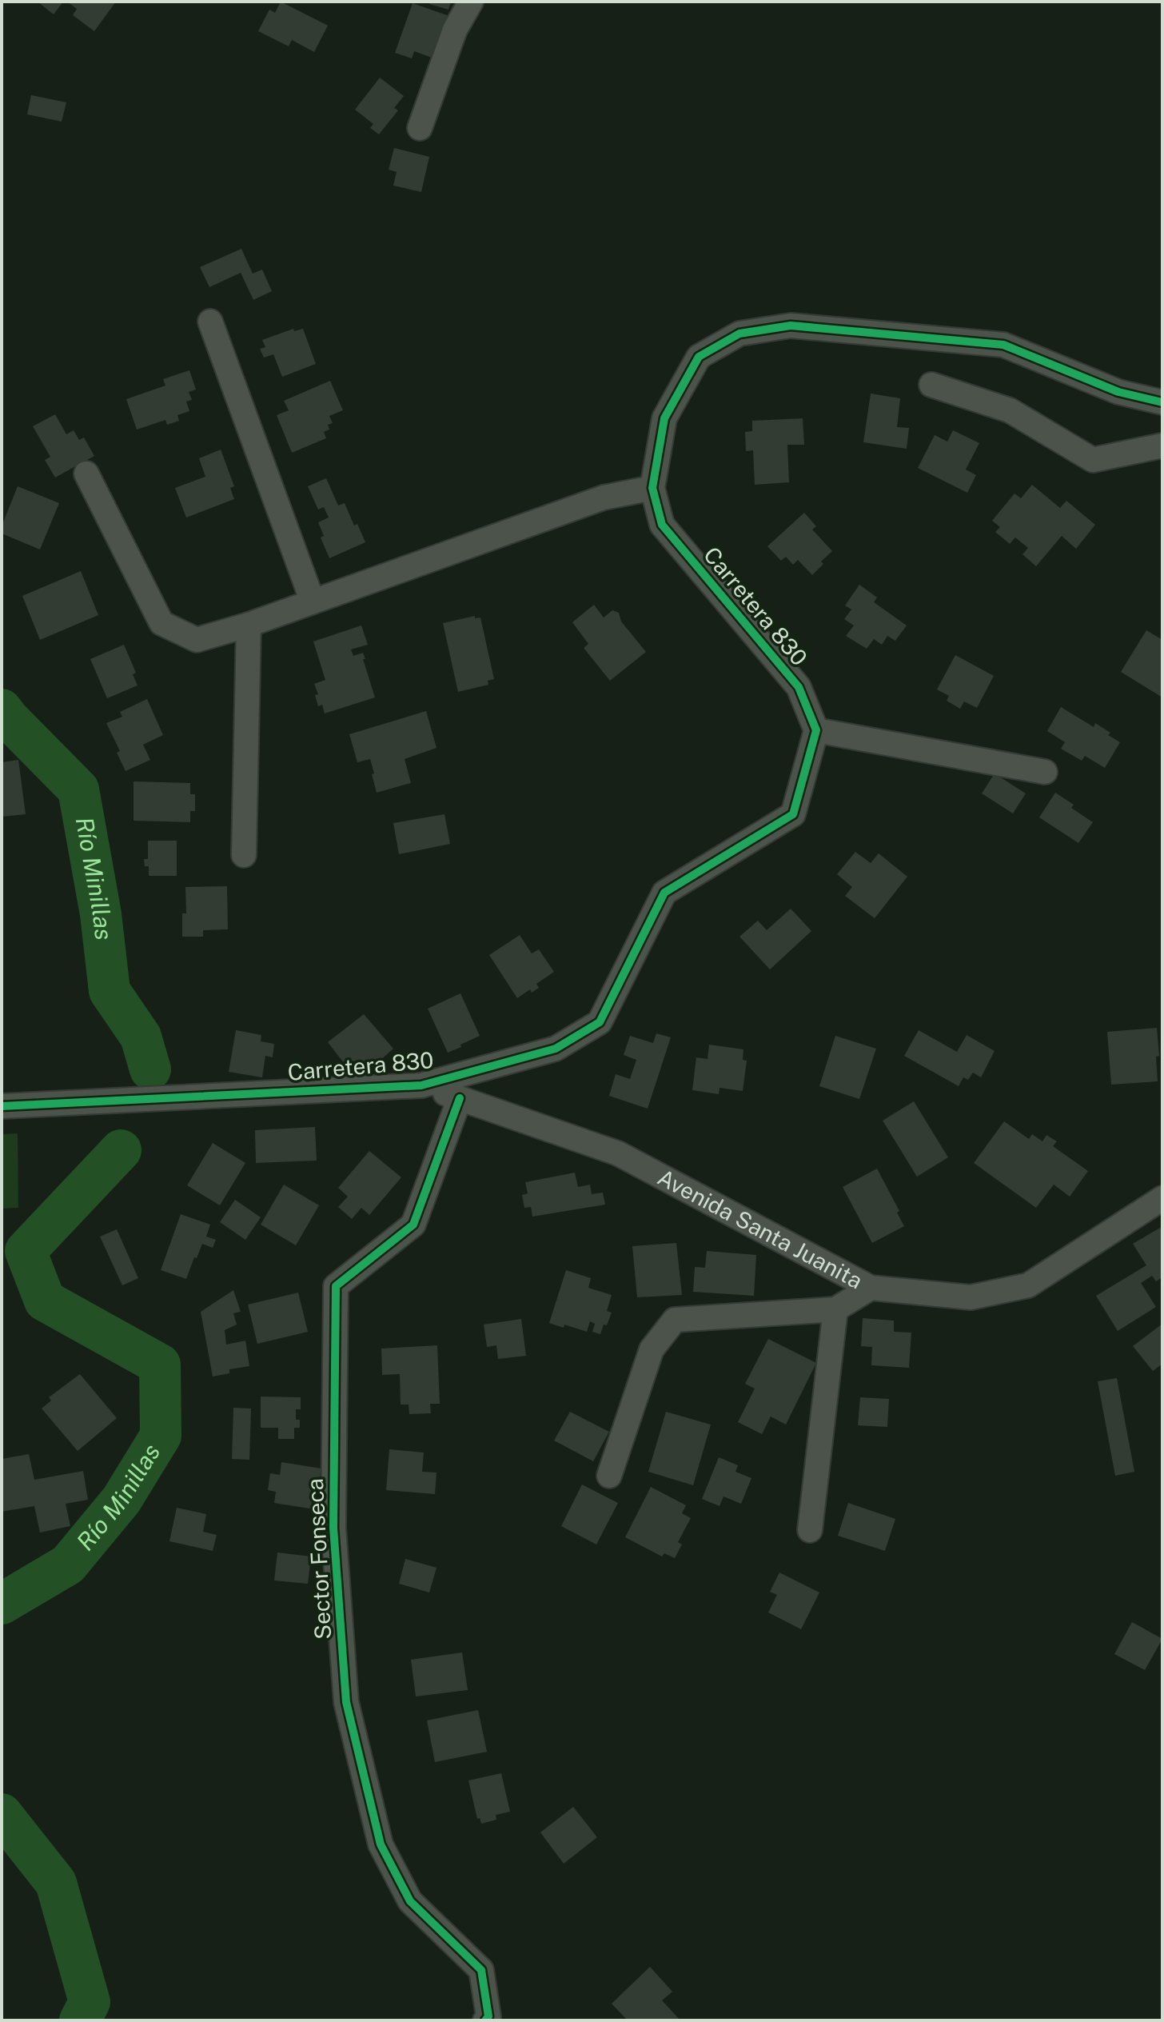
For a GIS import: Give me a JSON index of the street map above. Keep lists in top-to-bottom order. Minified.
{"streets":{"street":["Carretera 830","Avenida Santa Juanita","Sector Fonseca"]},"crossings":[["Carretera 830","Avenida Santa Juanita"],["Avenida Santa Juanita","Sector Fonseca"]],"water":["Río Minillas"]}
